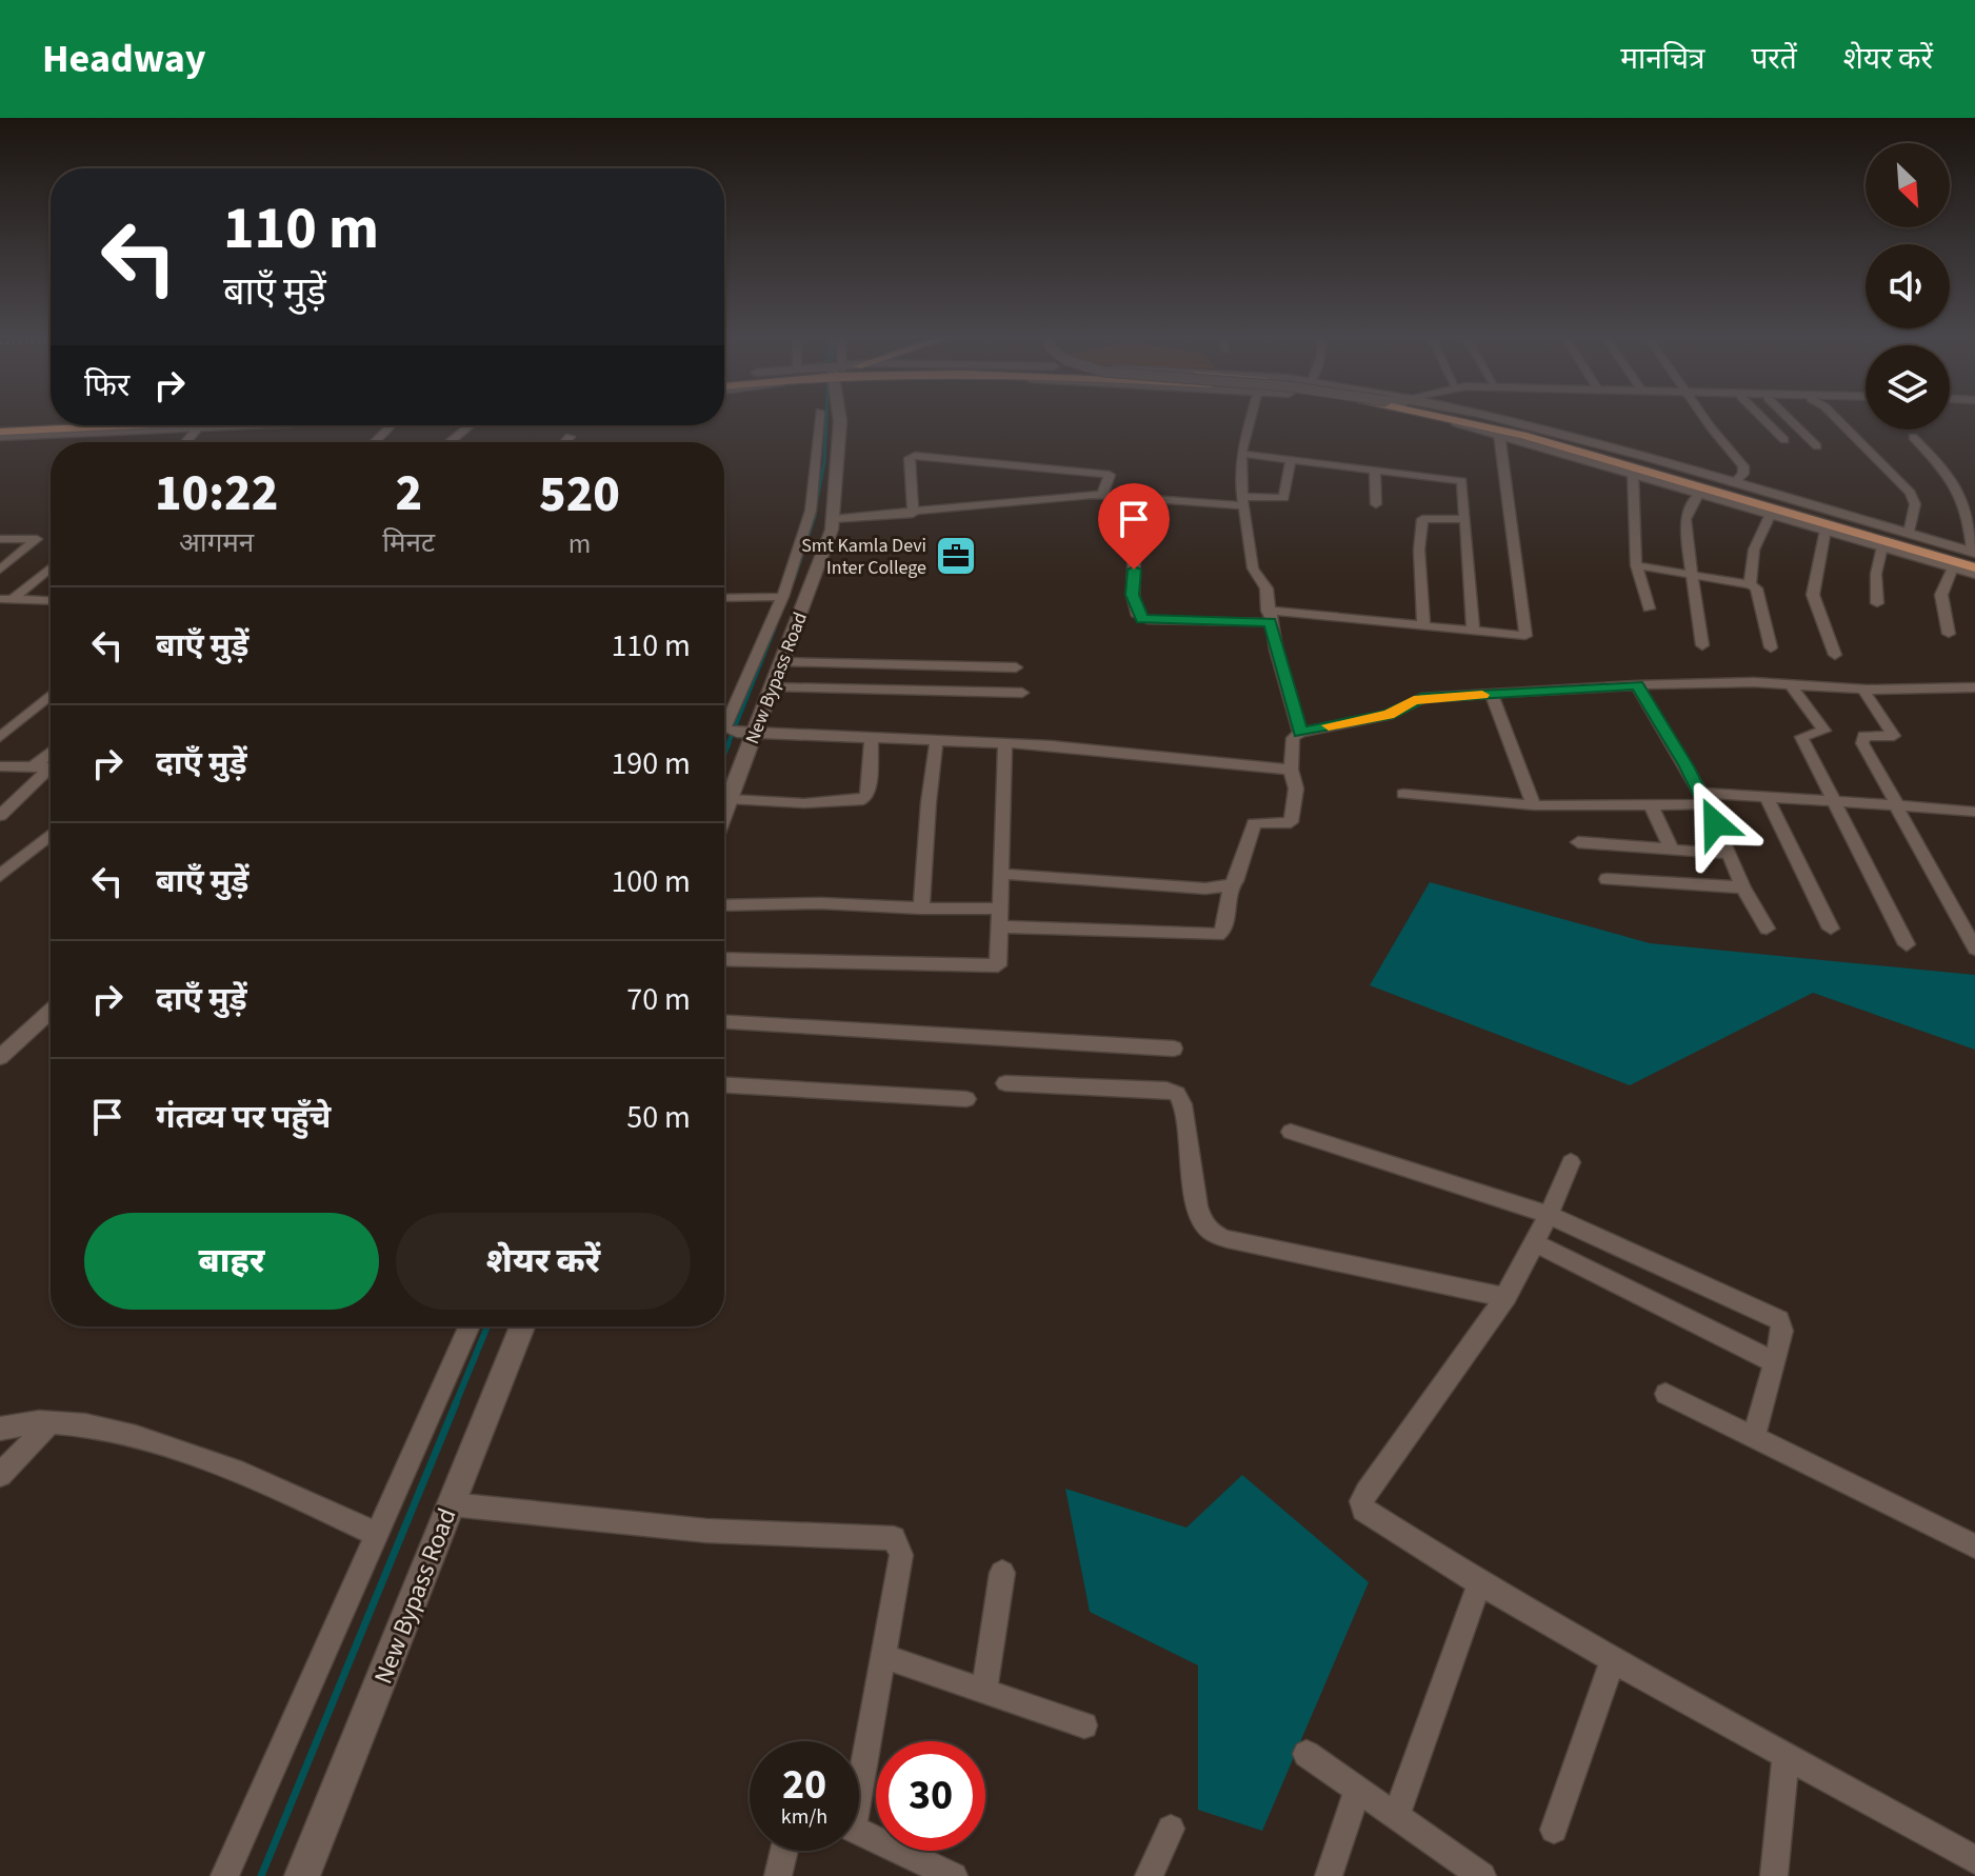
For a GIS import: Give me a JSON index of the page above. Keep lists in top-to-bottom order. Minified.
{"streets":{"main road":["New Bypass Road"]},"places":{"office":["Smt Kamla Devi Inter College"]},"north":"bottom right","page":{"header":"Headway","nav":["मानचित्र","परतें","शेयर करें"],"turn":["110 m","बाएँ मुड़ें"],"then":"फिर","eta":["10:22","आगमन","2","मिनट","520","m"],"list":[{"name":"बाएँ मुड़ें","value":"110 m"},{"name":"दाएँ मुड़ें","value":"190 m"},{"name":"बाएँ मुड़ें","value":"100 m"},{"name":"दाएँ मुड़ें","value":"70 m"},{"name":"गंतव्य पर पहुँचे","value":"50 m"}],"buttons":["बाहर","शेयर करें"],"speed":"20 km/h","limit":"30"}}
